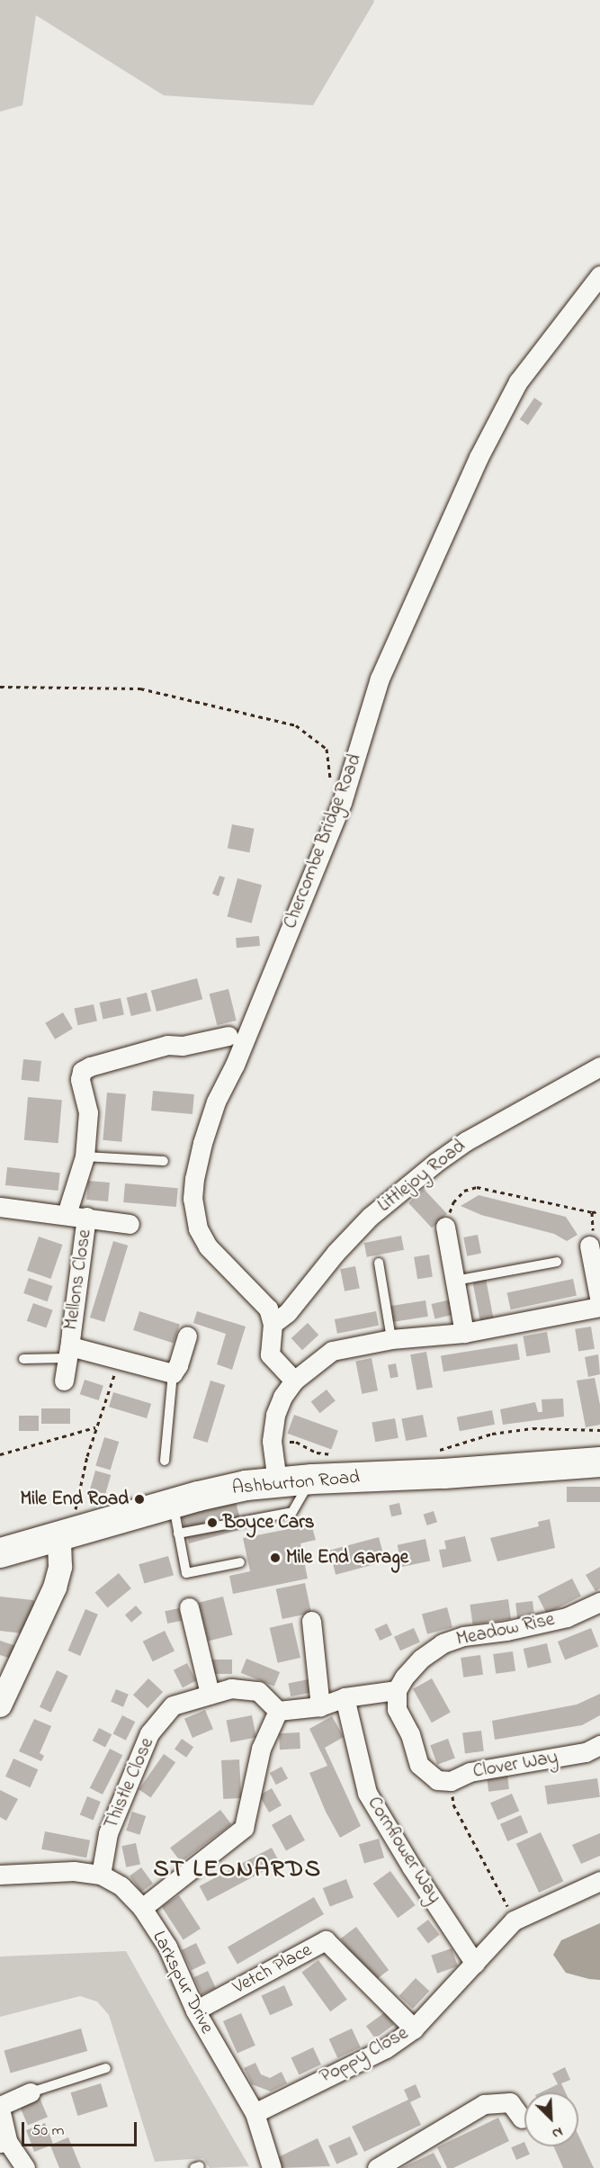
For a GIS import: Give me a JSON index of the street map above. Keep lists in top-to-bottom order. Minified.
{"streets":{"main road":["Ashburton Road"],"street":["Chercombe Bridge Road","Littlejoy Road","Mellons Close","Meadow Rise","Clover Way","Thistle Close","Cornflower Way","Vetch Place","Larkspur Drive","Poppy Close"]},"crossings":[["Chercombe Bridge Road","Littlejoy Road"],["Meadow Rise","Clover Way"],["Thistle Close","Larkspur Drive"],["Cornflower Way","Poppy Close"],["Vetch Place","Larkspur Drive"],["Vetch Place","Poppy Close"],["Larkspur Drive","Poppy Close"]],"districts":["ST LEONARDS"],"places":["Mile End Road","Boyce Cars","Mile End Garage"],"scale_bar":"50 m","north":"bottom right"}
